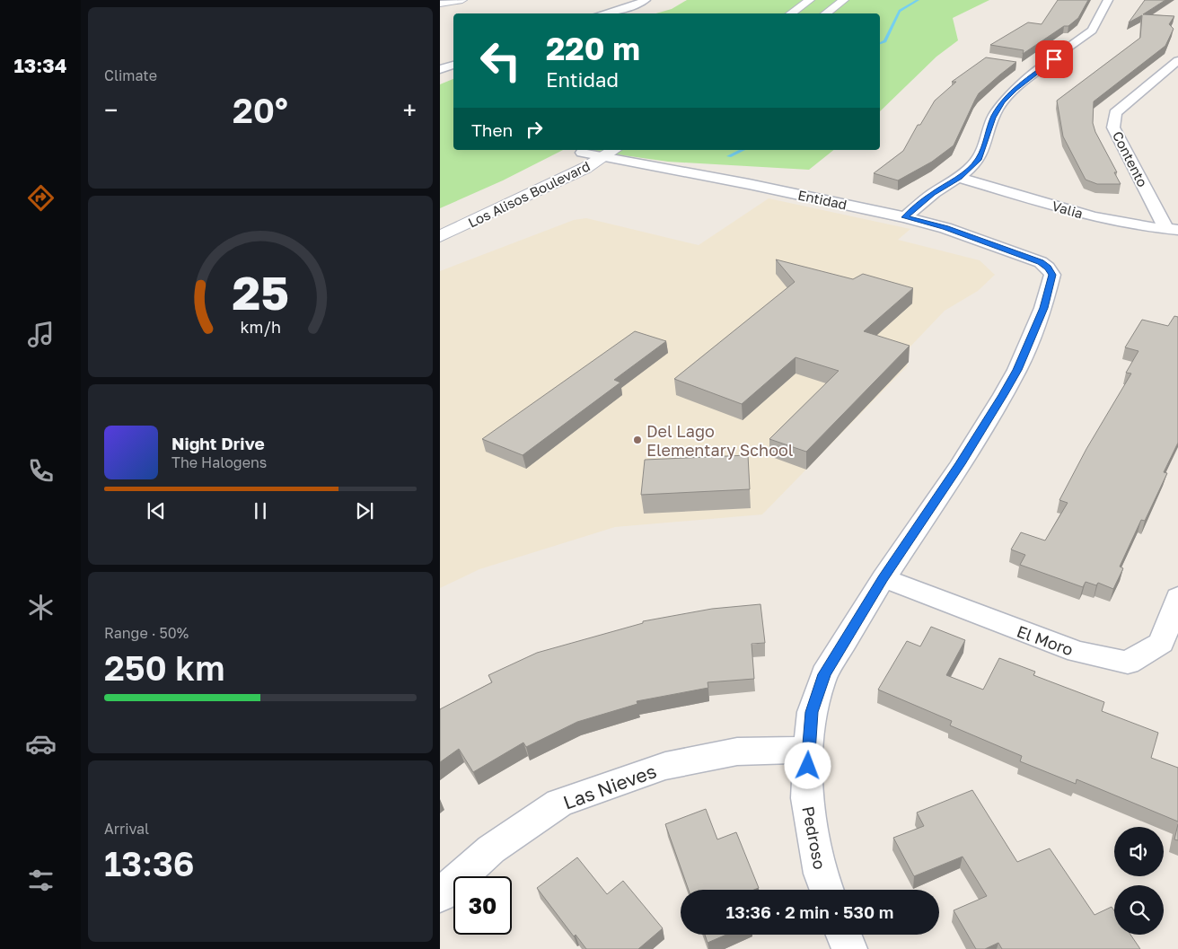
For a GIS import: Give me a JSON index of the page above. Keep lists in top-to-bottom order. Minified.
{"streets":{"main road":["Los Alisos Boulevard"],"street":["Contento","Entidad","Valia","El Moro","Las Nieves","Pedroso"]},"crossings":[["Contento","Valia"],["Los Alisos Boulevard","Entidad"],["Entidad","Pedroso"],["El Moro","Pedroso"],["Las Nieves","Pedroso"]],"places":["Del Lago Elementary School"],"page":{"tabs":"13:34","tile":["Climate",["Range · 50%","250 km"],["Arrival","13:36"]],"turn":["220 m","Entidad"],"heat":["−","20°","+"],"then":"Then","song":["Night Drive","The Halogens"],"limit":"30","trip":"13:36 · 2 min · 530 m","gauge":["25","km/h"]}}
